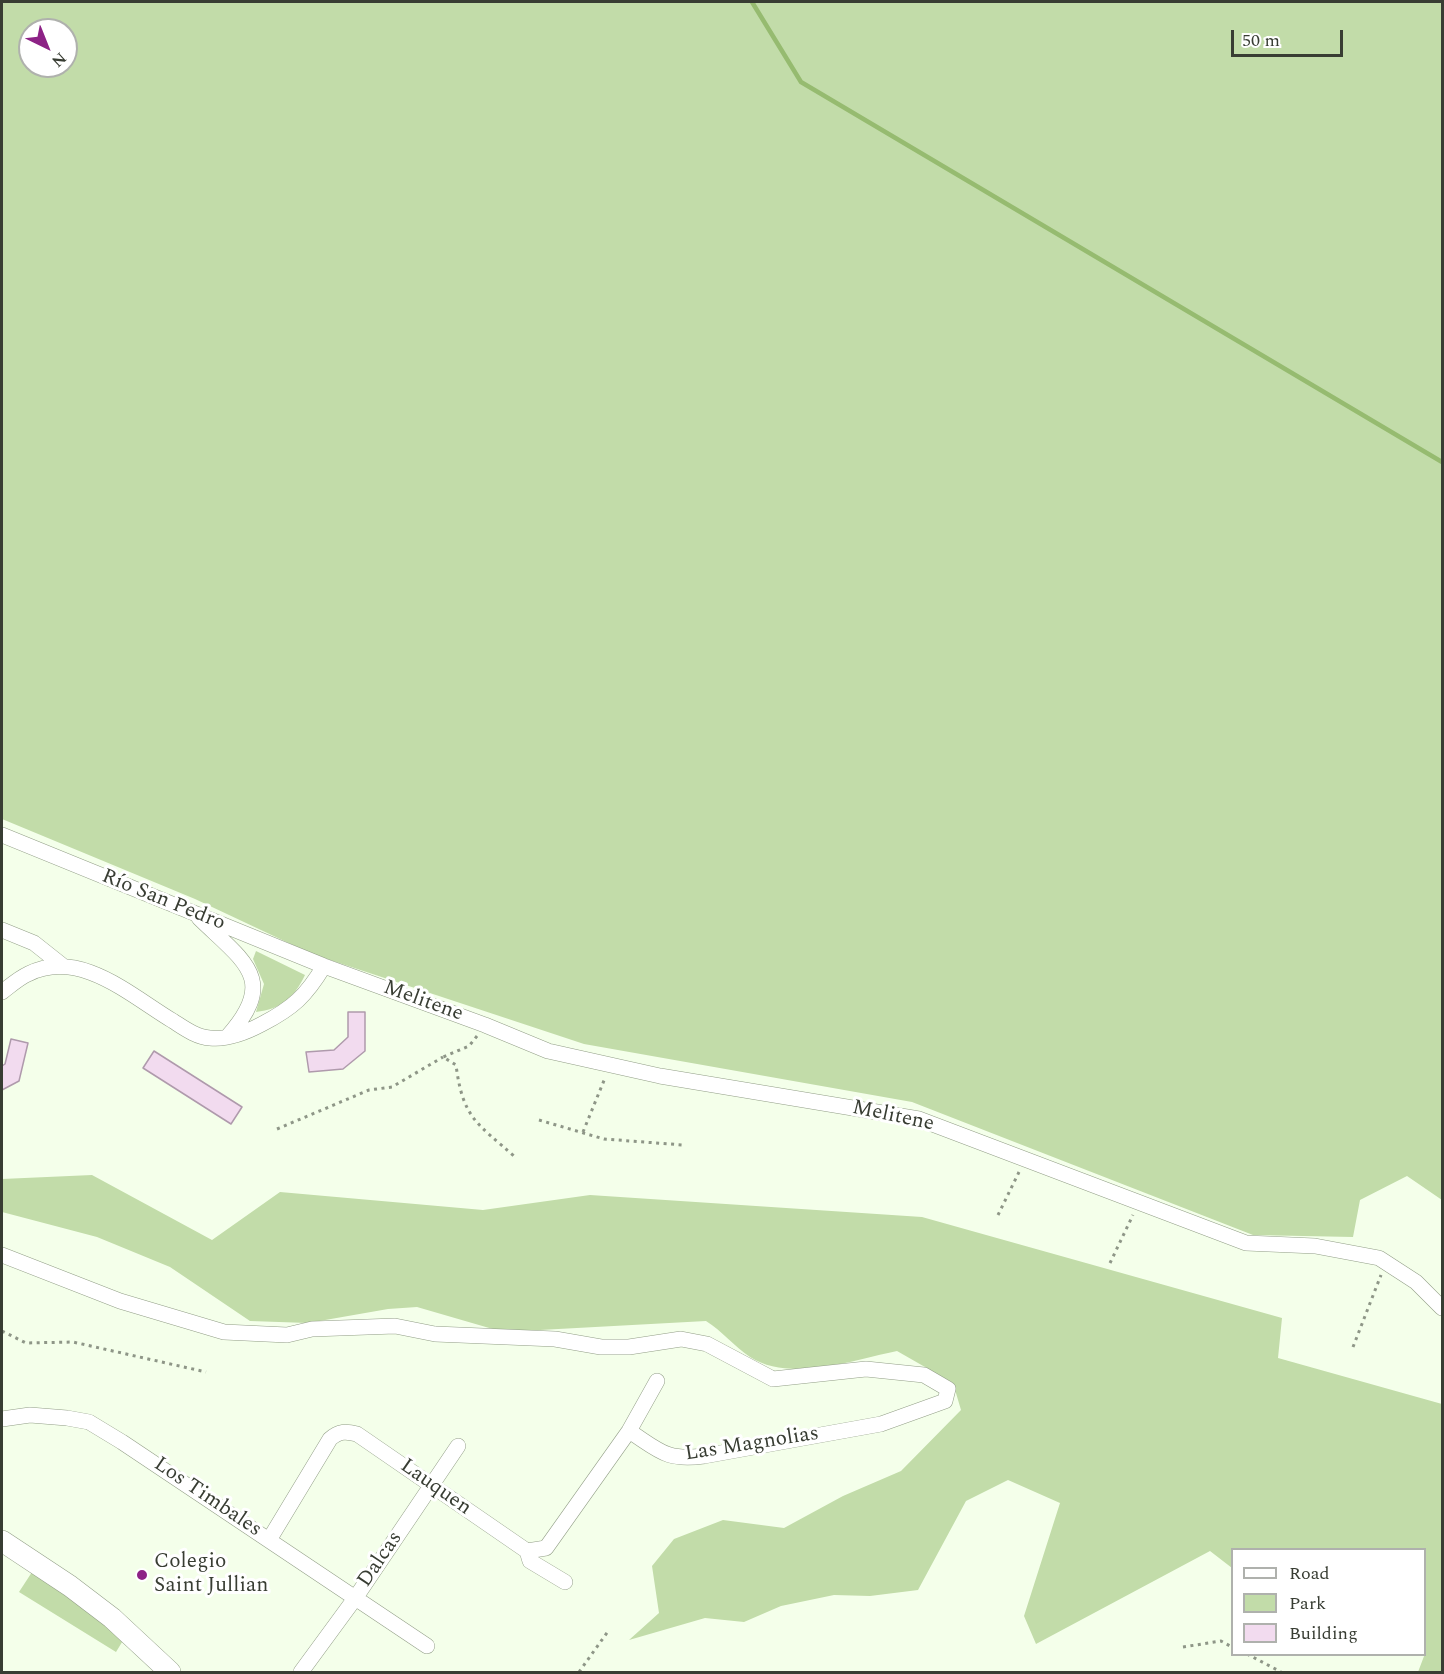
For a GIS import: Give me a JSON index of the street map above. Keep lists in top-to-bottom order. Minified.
{"streets":{"street":["Río San Pedro","Melitene","Las Magnolias","Lauquen","Los Timbales","Dalcas"]},"crossings":[["Río San Pedro","Melitene"],["Lauquen","Los Timbales"],["Lauquen","Dalcas"],["Los Timbales","Dalcas"]],"places":["Colegio Saint Jullian"],"legend":["Road","Park","Building"],"scale_bar":"50 m","north":"bottom right"}
